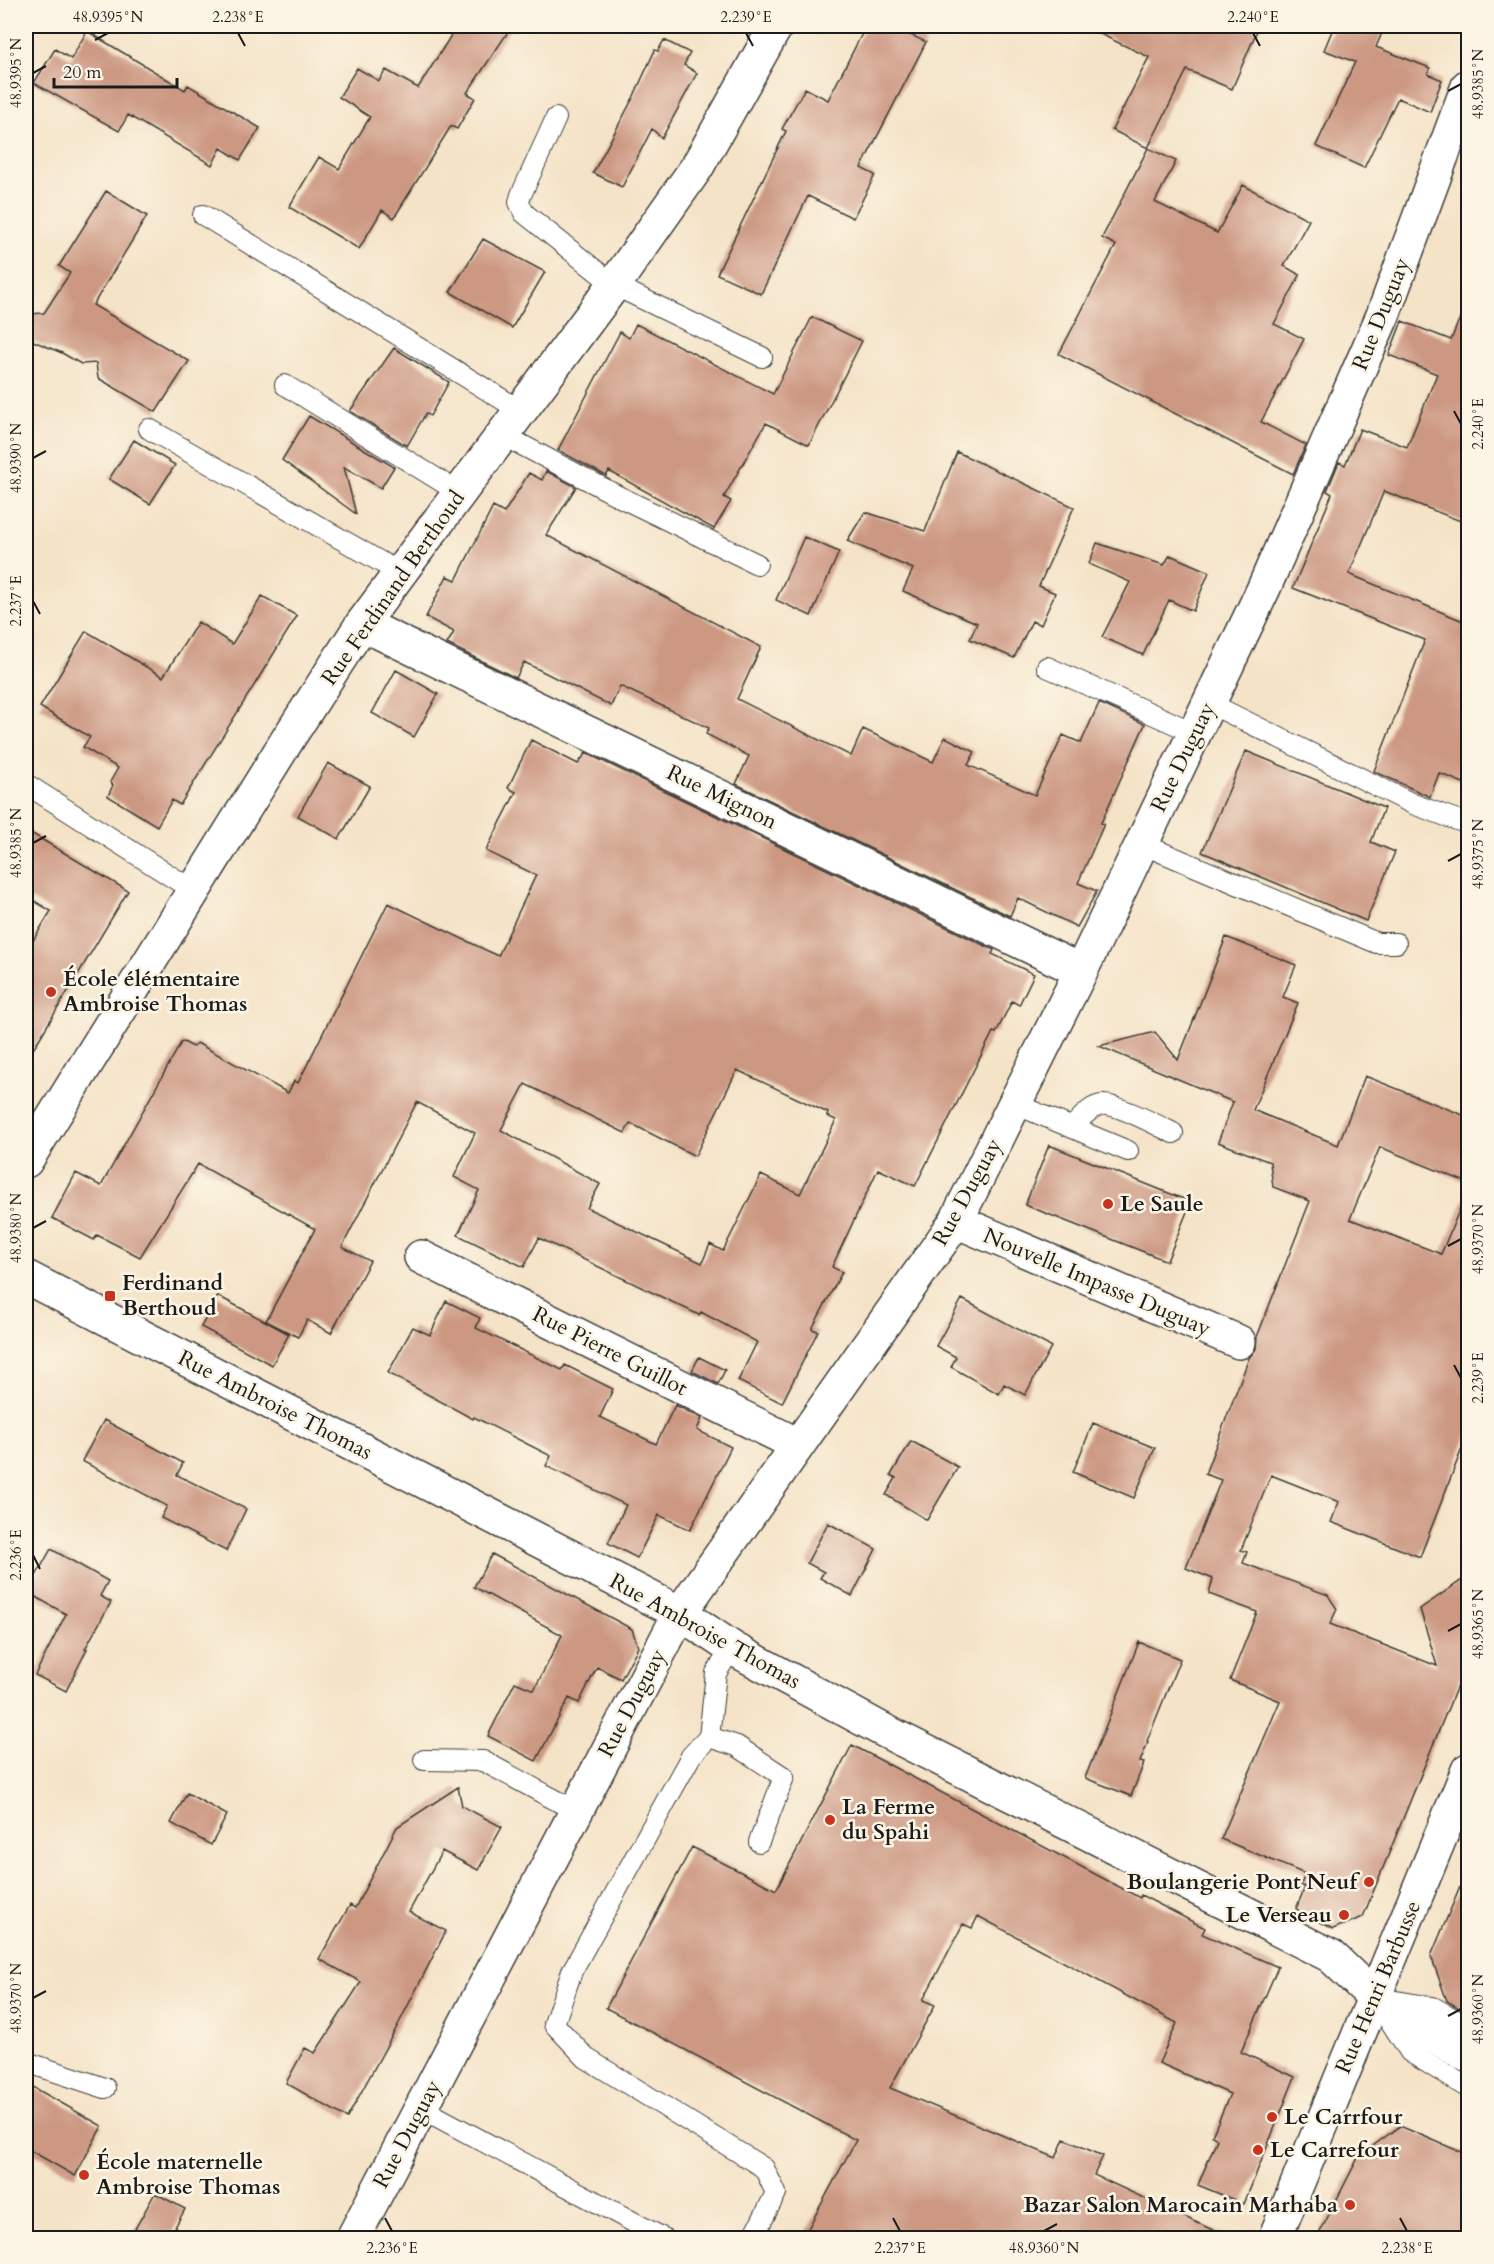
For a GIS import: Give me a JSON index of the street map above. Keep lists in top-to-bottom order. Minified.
{"streets":{"street":["Rue Duguay","Rue Ferdinand Berthoud","Rue Mignon","Nouvelle Impasse Duguay","Rue Pierre Guillot","Rue Ambroise Thomas","Rue Henri Barbusse"]},"crossings":[["Rue Duguay","Rue Mignon"],["Rue Duguay","Nouvelle Impasse Duguay"],["Rue Duguay","Rue Pierre Guillot"],["Rue Duguay","Rue Ambroise Thomas"],["Rue Ferdinand Berthoud","Rue Mignon"],["Rue Ambroise Thomas","Rue Henri Barbusse"]],"places":{"other":["École élémentaire Ambroise Thomas","Le Saule","La Ferme du Spahi","Boulangerie Pont Neuf","Le Verseau","Le Carrfour","Le Carrefour","École maternelle Ambroise Thomas","Bazar Salon Marocain Marhaba"],"transit":["Ferdinand Berthoud"]},"scale_bar":"20 m","coordinates":["48.9395°N","2.238°E","2.239°E","2.240°E","48.9385°N","48.9390°N","2.237°E","48.9375°N","48.9380°N","48.9370°N","2.236°E","48.9365°N","48.9360°N"]}
